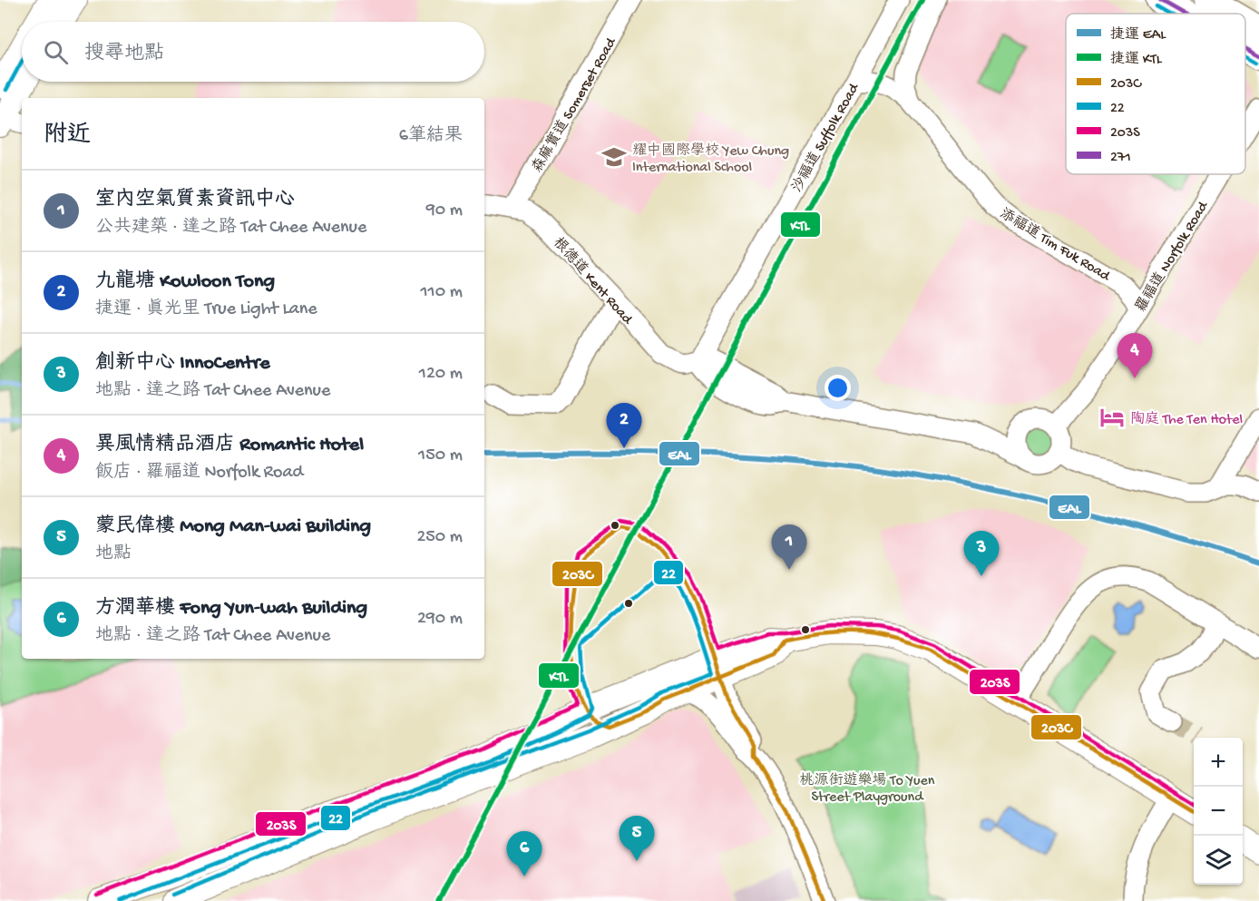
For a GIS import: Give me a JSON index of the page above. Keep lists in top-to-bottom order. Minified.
{"streets":{"street":["森麻實道 Somerset Road","沙福道 Suffolk Road","添福道 Tim Fuk Road","羅福道 Norfolk Road","根德道 Kent Road"]},"crossings":[["森麻實道 Somerset Road","根德道 Kent Road"],["沙福道 Suffolk Road","添福道 Tim Fuk Road"],["沙福道 Suffolk Road","根德道 Kent Road"],["添福道 Tim Fuk Road","羅福道 Norfolk Road"]],"parks":["桃源街遊樂場 To Yuen Street Playground"],"places":{"school or university":["耀中國際學校 Yew Chung International School"],"hotel":["陶庭 The Ten Hotel"]},"lines":["metro line KTL","transit line 271","transit line 22","metro line EAL","transit line 203S","transit line 203C"],"legend":["捷運 EAL","捷運 KTL","203C","22","203S","271"],"page":{"search":"搜尋地點","heading":["附近","6筆結果"],"list":[{"mark":"1","name":"室內空氣質素資訊中心","note":"公共建築 · 達之路 Tat Chee Avenue","value":"90 m"},{"mark":"2","name":"九龍塘 Kowloon Tong","note":"捷運 · 真光里 True Light Lane","value":"110 m"},{"mark":"3","name":"創新中心 InnoCentre","note":"地點 · 達之路 Tat Chee Avenue","value":"120 m"},{"mark":"4","name":"異風情精品酒店 Romantic Hotel","note":"飯店 · 羅福道 Norfolk Road","value":"150 m"},{"mark":"5","name":"蒙民偉樓 Mong Man-wai Building","note":"地點","value":"250 m"},{"mark":"6","name":"方潤華樓 Fong Yun-wah Building","note":"地點 · 達之路 Tat Chee Avenue","value":"290 m"}],"pins":["4","2","1","3","5","6"],"map_buttons":["+","−"]}}
